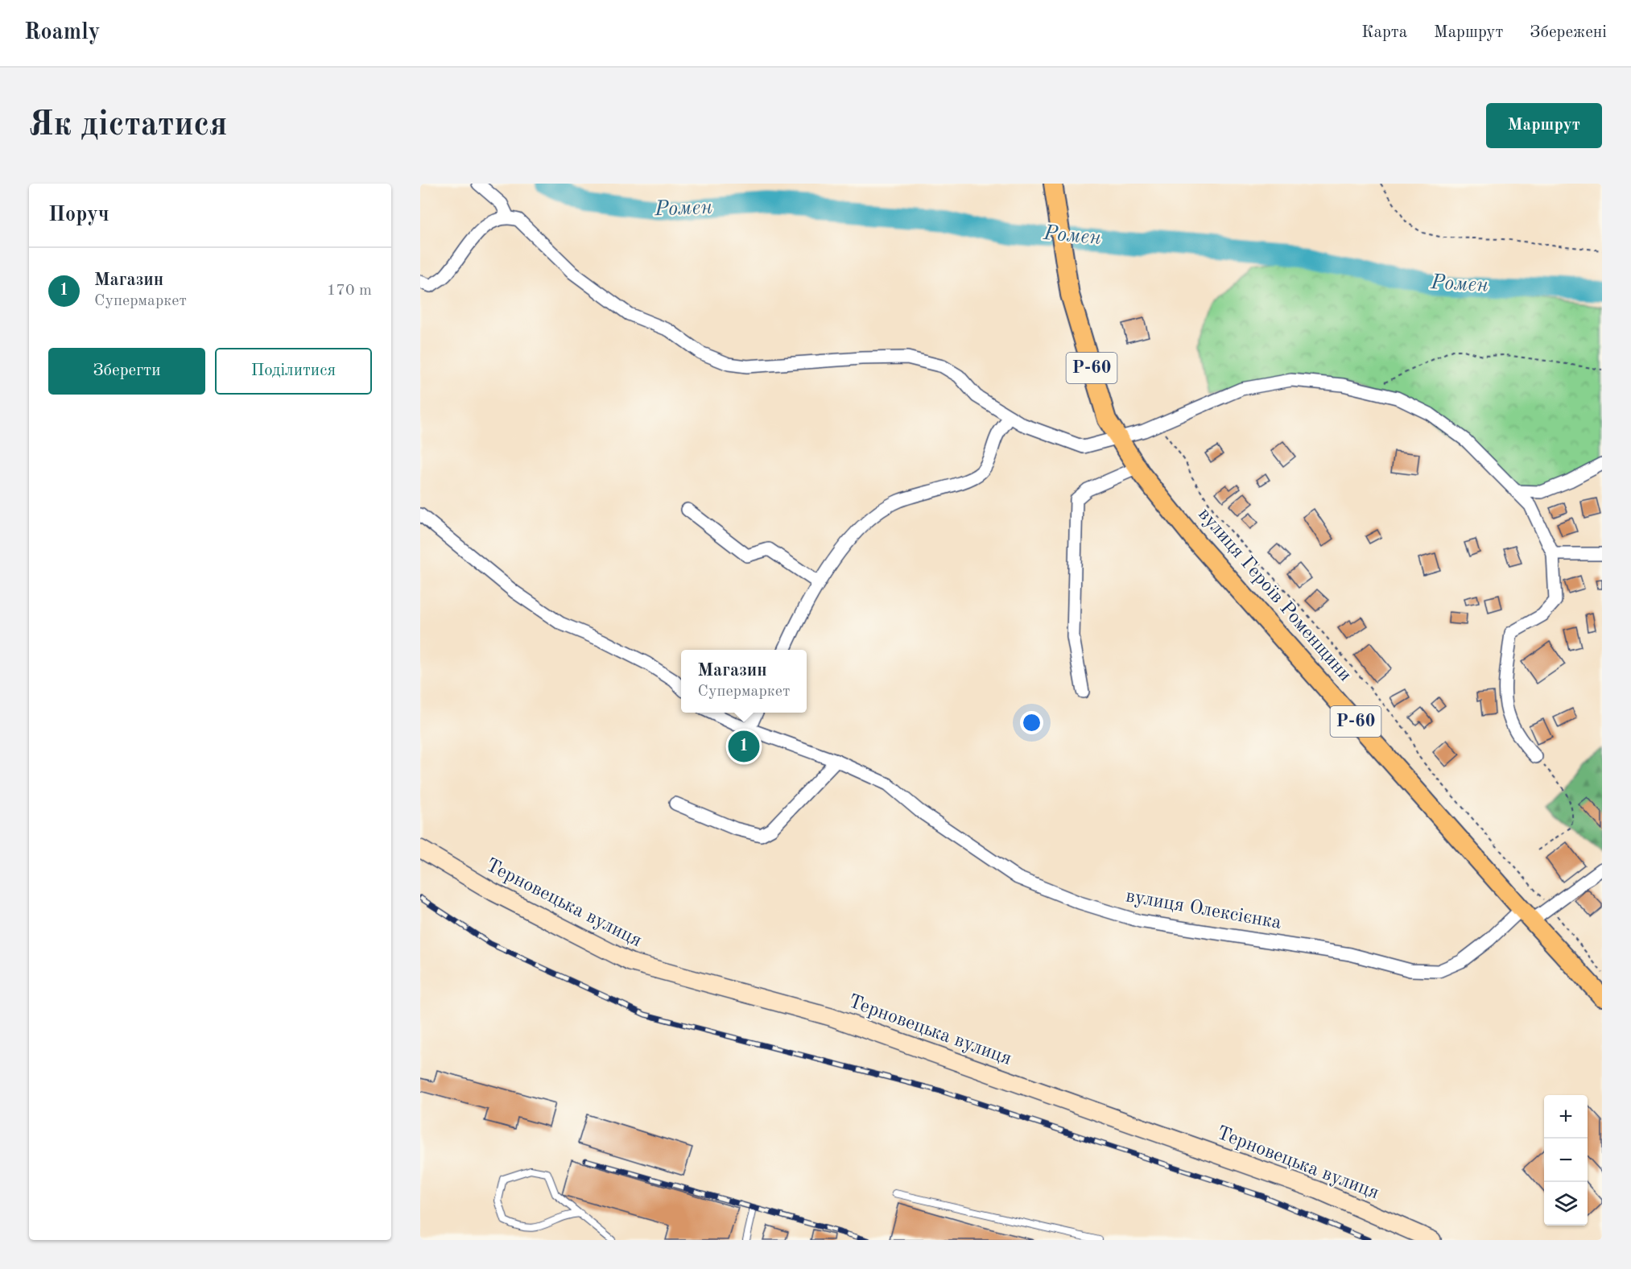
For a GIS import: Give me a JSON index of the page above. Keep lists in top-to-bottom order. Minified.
{"streets":{"main road":["Р-60","вулиця Героїв Роменщини","Терновецька вулиця"],"street":["вулиця Олексієнка"]},"crossings":[["вулиця Героїв Роменщини","вулиця Олексієнка"]],"water":["Ромен"],"page":{"header":"Roamly","nav":["Карта","Маршрут","Збережені"],"buttons":["Маршрут",["Зберегти","Поділитися"]],"title":"Як дістатися","heading":"Поруч","list":[{"mark":"1","name":"Магазин","note":"Супермаркет","value":"170 m"}],"popup":["Магазин","Супермаркет"],"pins":"1","map_buttons":["+","−"]}}
